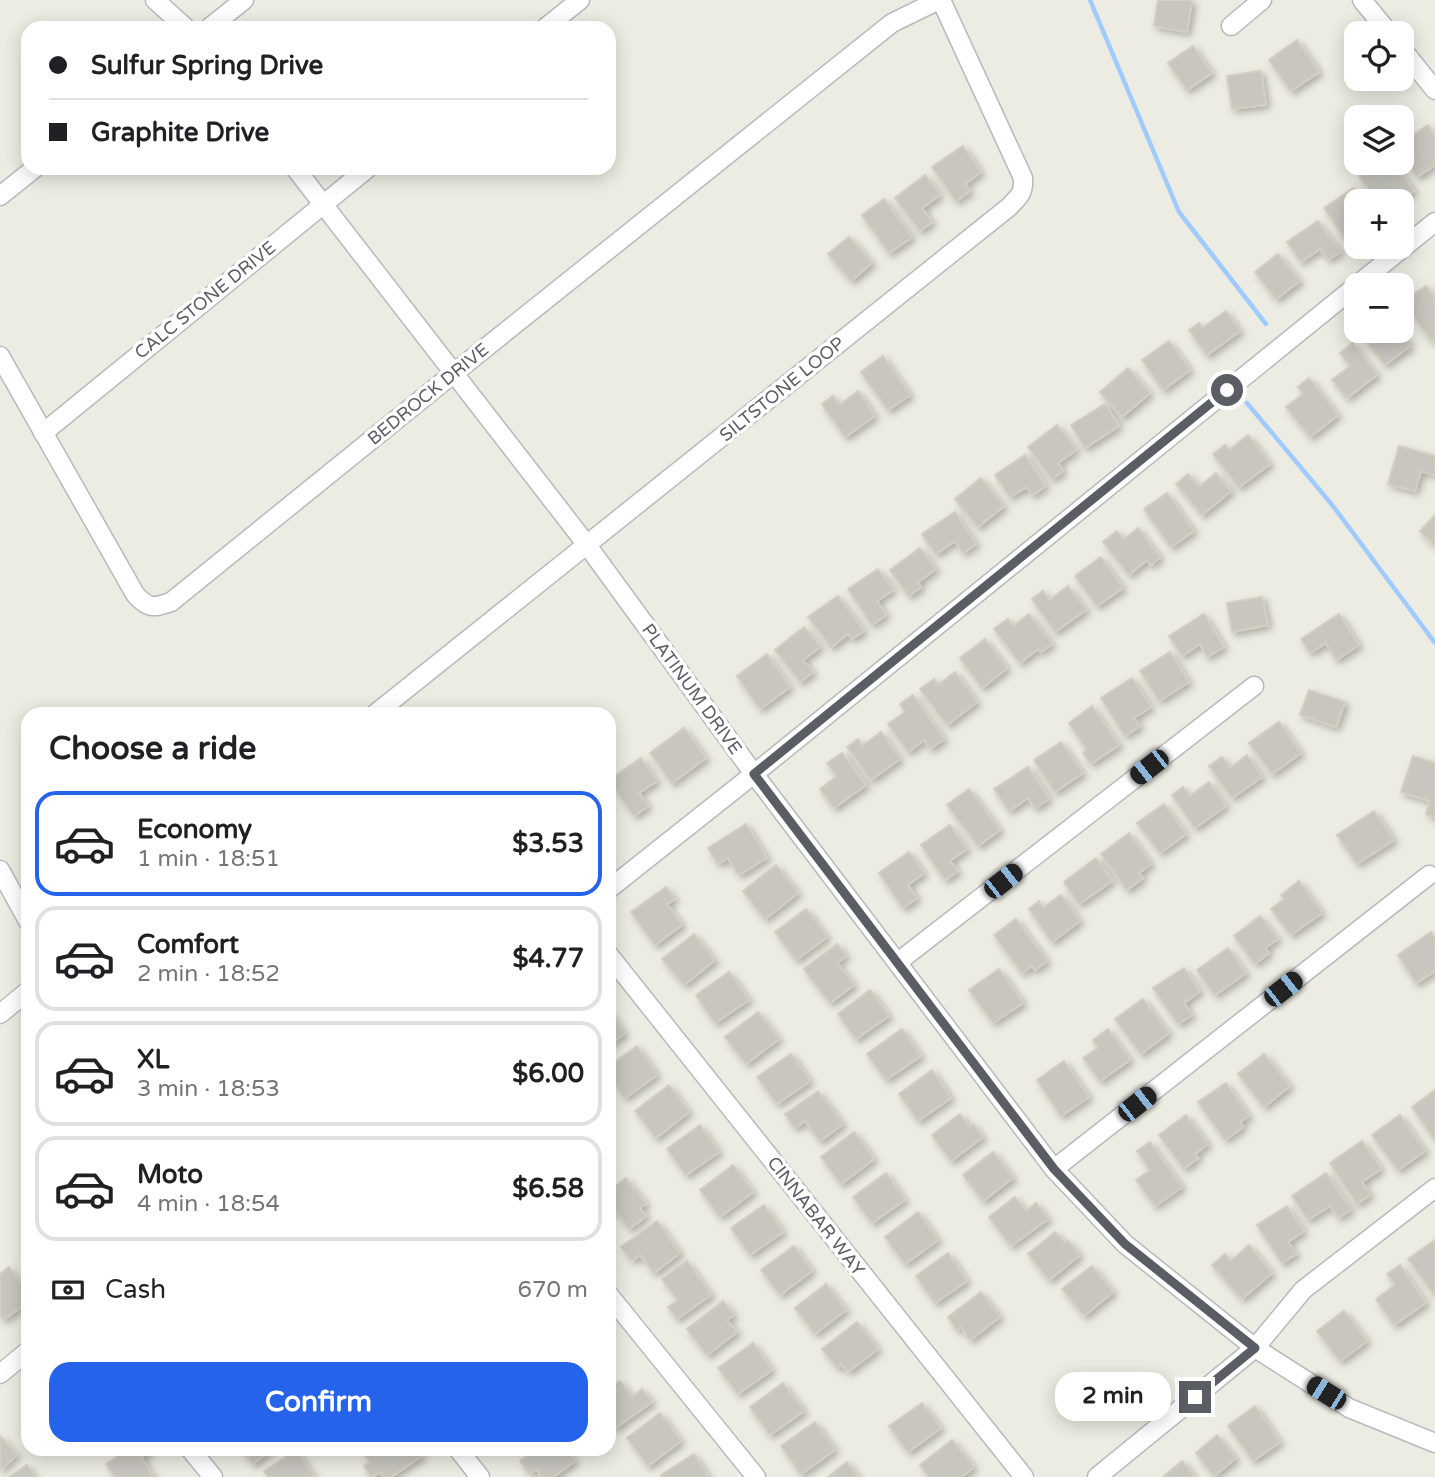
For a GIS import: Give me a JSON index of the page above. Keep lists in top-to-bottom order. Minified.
{"streets":{"street":["CALC STONE DRIVE","SILTSTONE LOOP","BEDROCK DRIVE","PLATINUM DRIVE","CINNABAR WAY"]},"crossings":[["CALC STONE DRIVE","BEDROCK DRIVE"],["CALC STONE DRIVE","PLATINUM DRIVE"],["SILTSTONE LOOP","BEDROCK DRIVE"],["SILTSTONE LOOP","PLATINUM DRIVE"],["BEDROCK DRIVE","PLATINUM DRIVE"]],"page":{"map_buttons":["+","−"],"banner":["Sulfur Spring Drive","Graphite Drive"],"heading":"Choose a ride","list":[{"name":"Economy","note":"1 min · 18:51","value":"$3.53"},{"name":"Comfort","note":"2 min · 18:52","value":"$4.77"},{"name":"XL","note":"3 min · 18:53","value":"$6.00"},{"name":"Moto","note":"4 min · 18:54","value":"$6.58"}],"pay":["Cash","670 m"],"buttons":"Confirm","bubble":"2 min"}}
